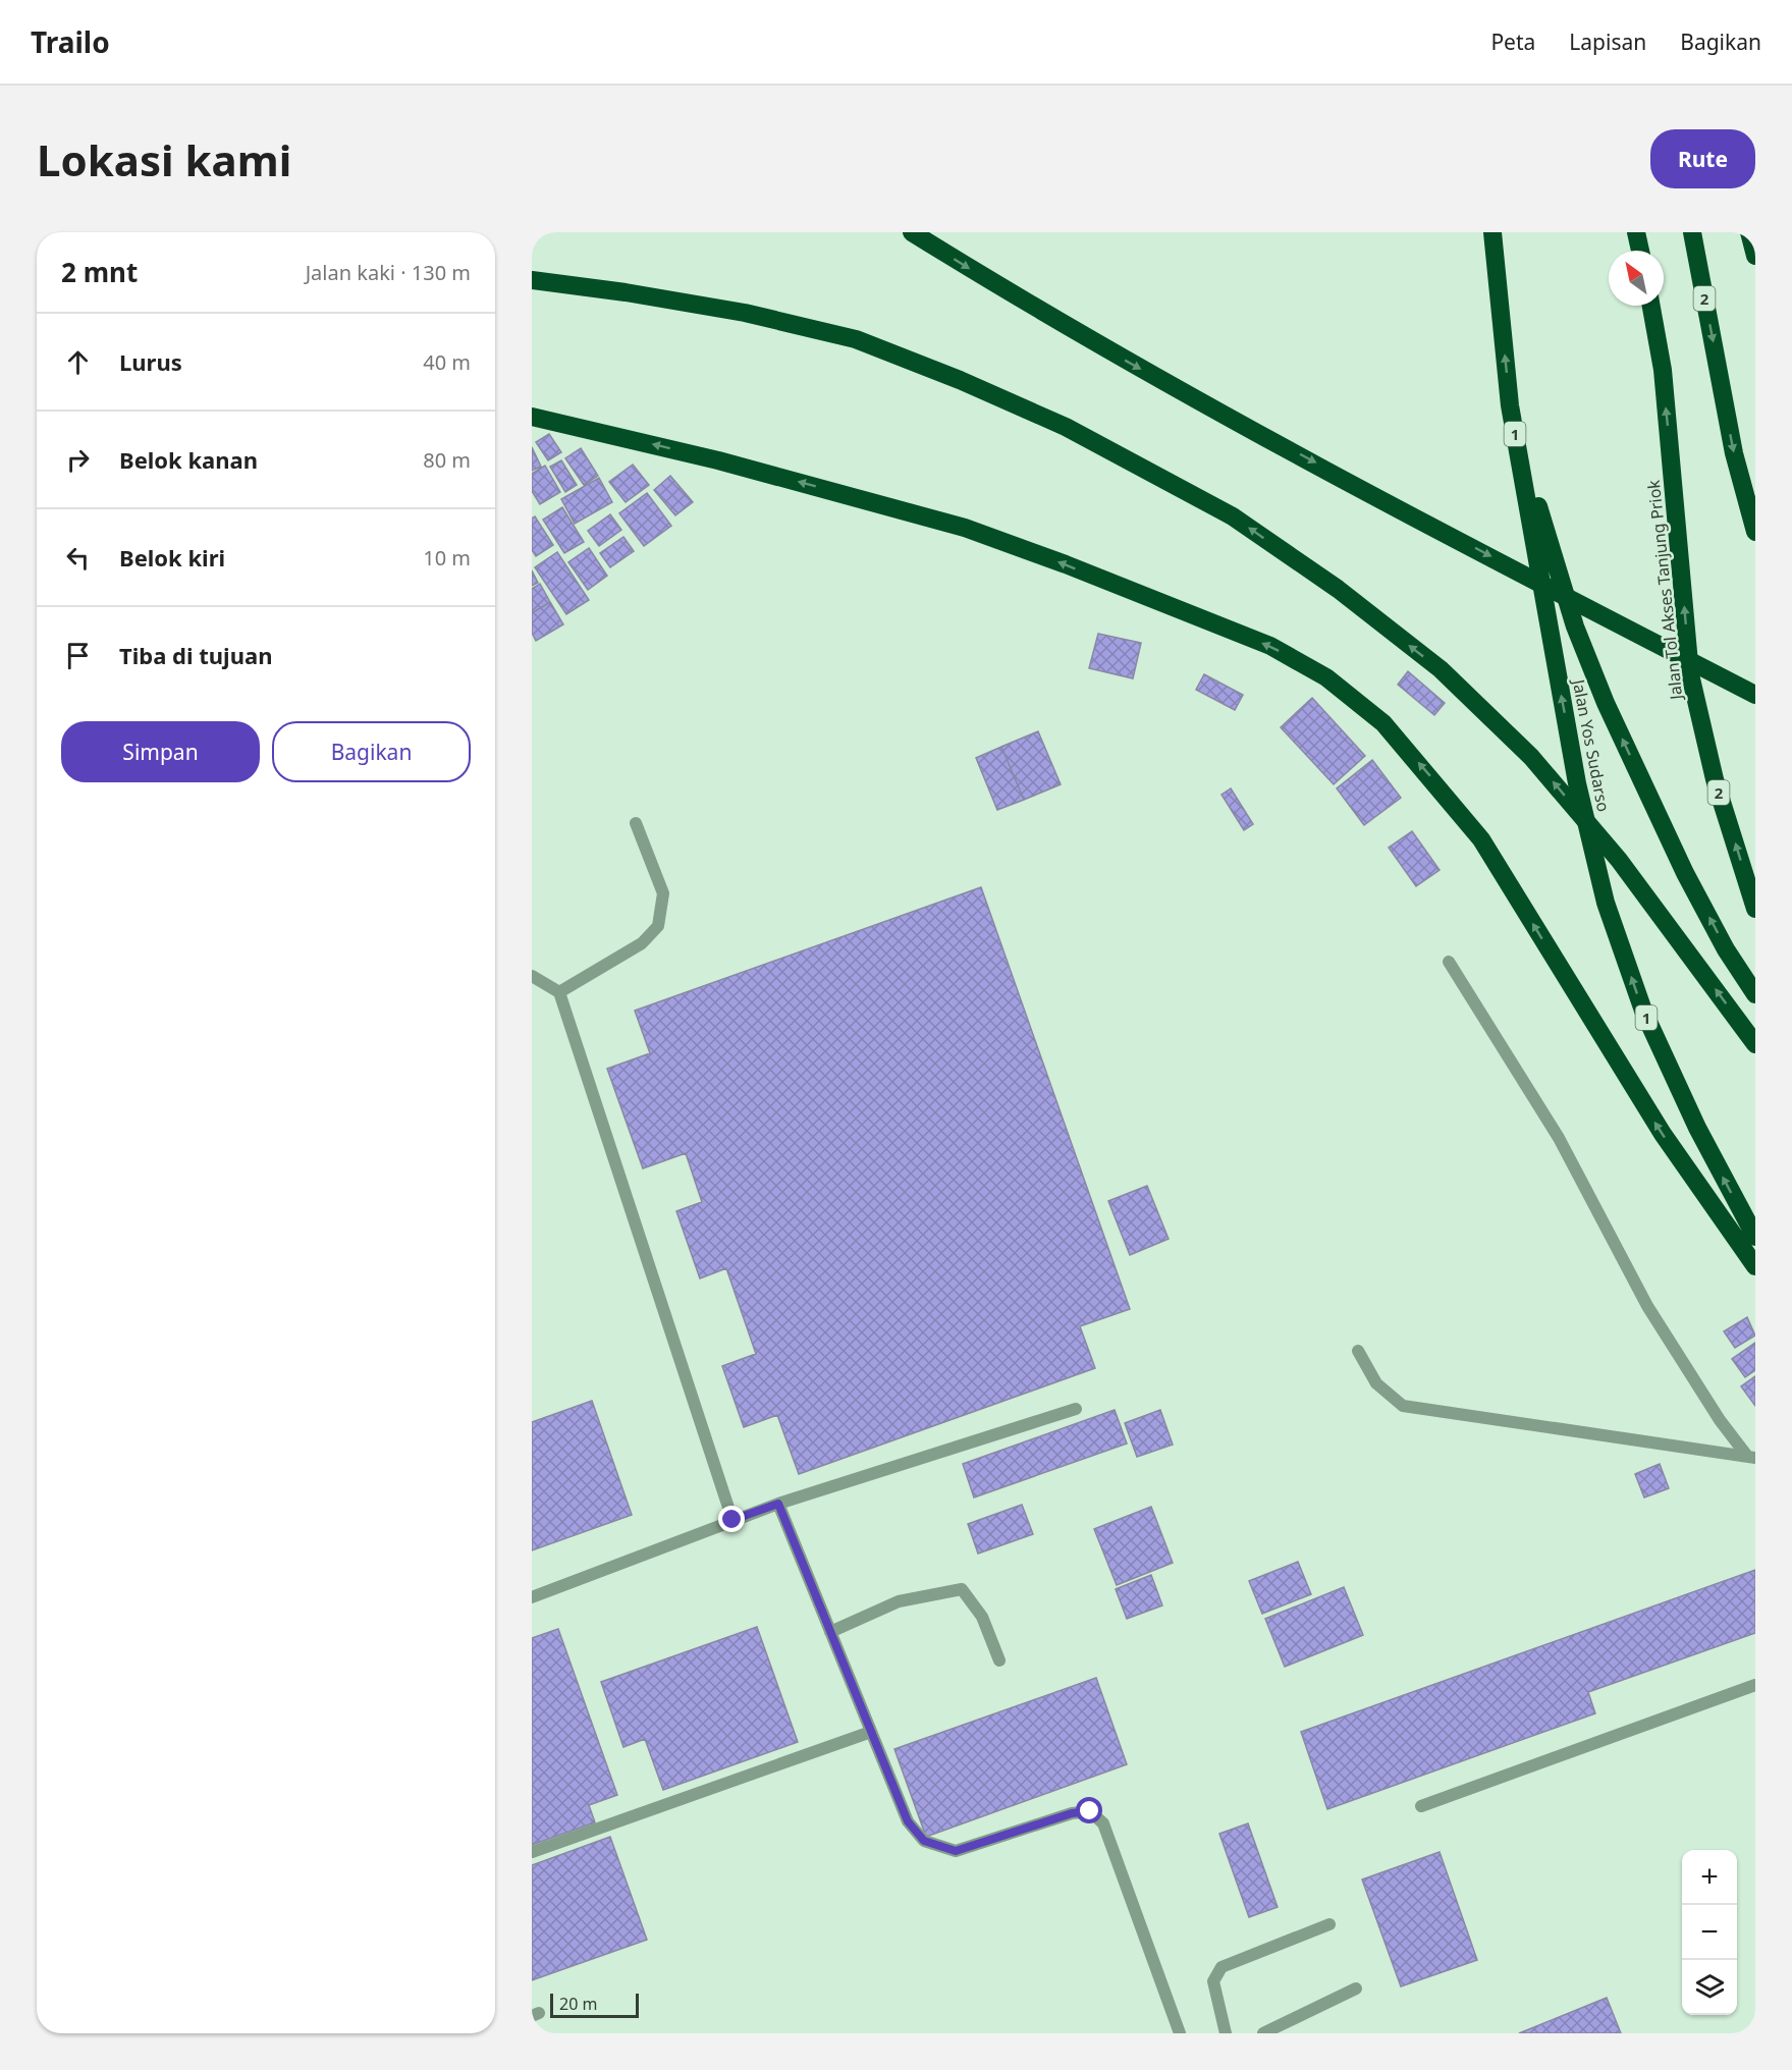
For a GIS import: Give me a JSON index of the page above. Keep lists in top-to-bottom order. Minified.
{"streets":{"highway":["2","1","Jalan Tol Akses Tanjung Priok","Jalan Yos Sudarso"]},"scale_bar":"20 m","north":"top left","page":{"header":"Trailo","nav":["Peta","Lapisan","Bagikan"],"buttons":["Rute",["Simpan","Bagikan"]],"title":"Lokasi kami","heading":["2 mnt","Jalan kaki · 130 m"],"list":[["Lurus","40 m"],["Belok kanan","80 m"],["Belok kiri","10 m"],"Tiba di tujuan"],"map_buttons":["+","−"],"scale":"20 m"}}
